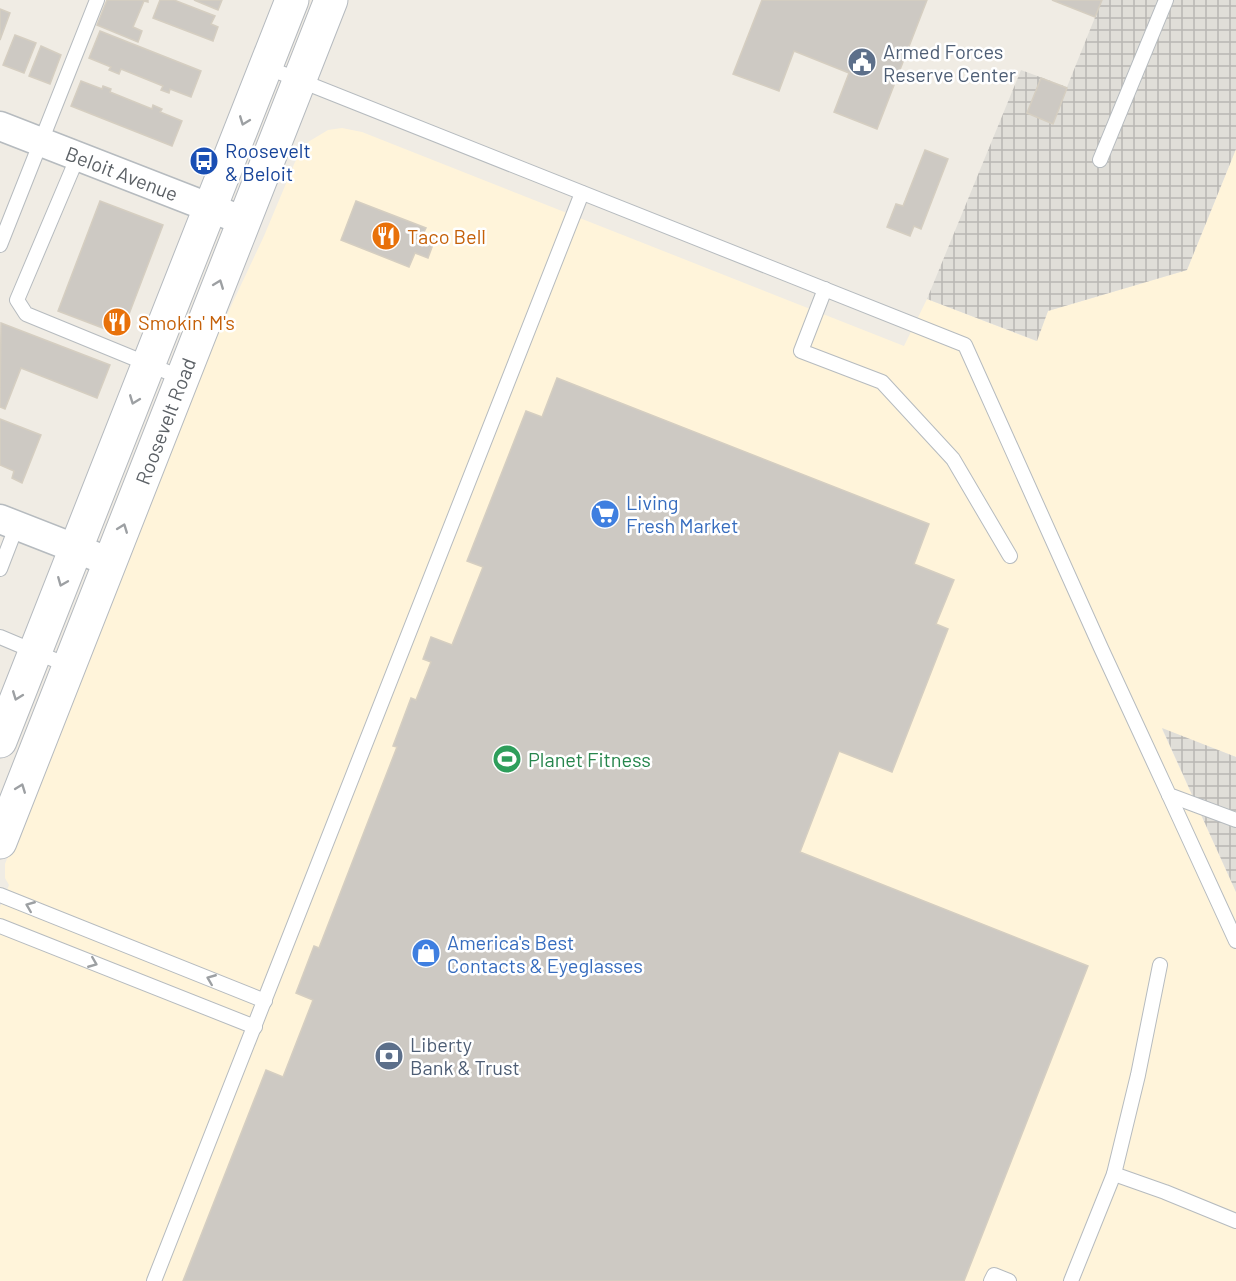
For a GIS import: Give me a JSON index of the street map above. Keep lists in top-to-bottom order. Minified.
{"streets":{"main road":["Roosevelt Road"],"street":["Beloit Avenue"]},"crossings":[["Beloit Avenue","Roosevelt Road"]],"places":{"public building":["Armed Forces Reserve Center"],"bus stop":["Roosevelt & Beloit"],"restaurant":["Taco Bell","Smokin' M's"],"supermarket":["Living Fresh Market"],"sports":["Planet Fitness"],"shop":["America's Best Contacts & Eyeglasses"],"bank":["Liberty Bank & Trust"]}}
